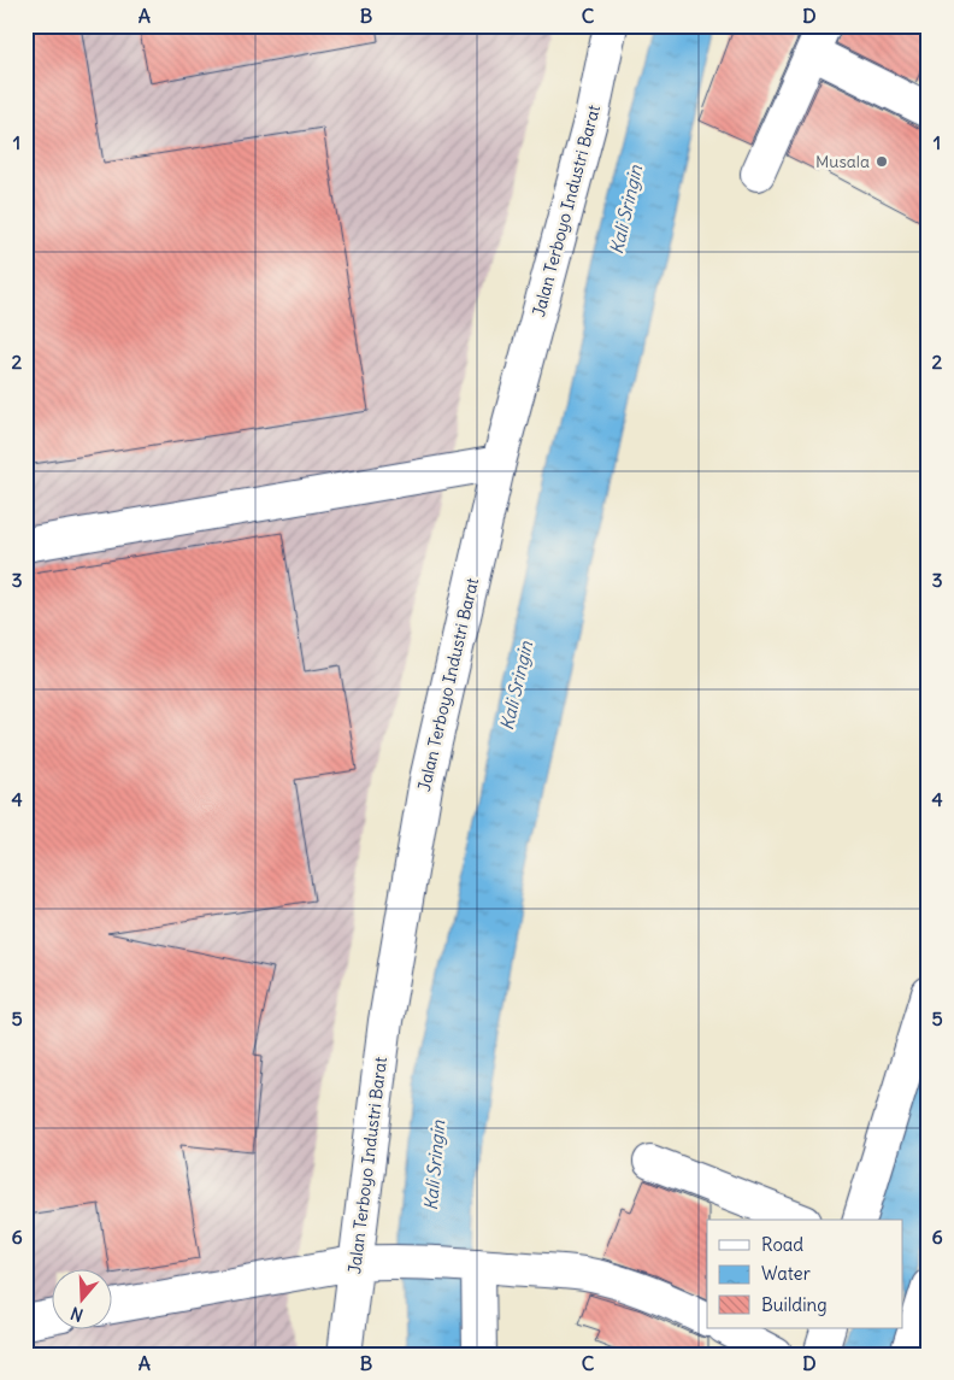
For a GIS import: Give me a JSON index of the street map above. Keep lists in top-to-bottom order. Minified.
{"streets":{"street":["Jalan Terboyo Industri Barat"]},"water":["Kali Sringin"],"places":["Musala"],"legend":["Road","Water","Building"],"north":"bottom","grid":{"columns":["A","B","C","D"],"rows":["1","2","3","4","5","6"]}}
